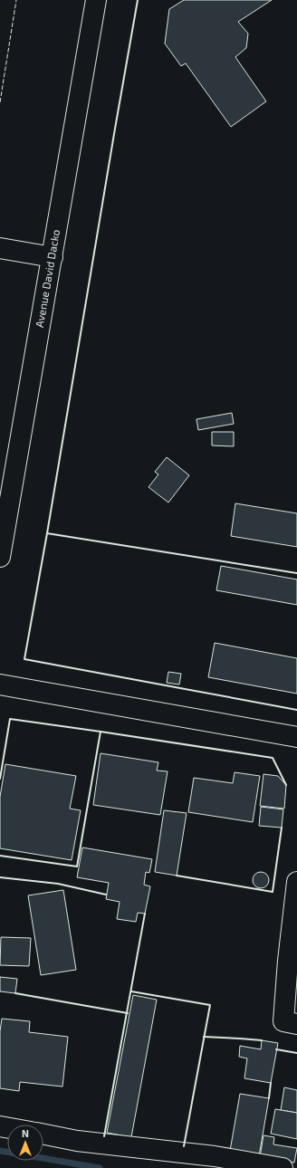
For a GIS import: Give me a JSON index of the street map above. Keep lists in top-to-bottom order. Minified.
{"streets":{"street":["Avenue David Dacko"]},"north":"top"}
